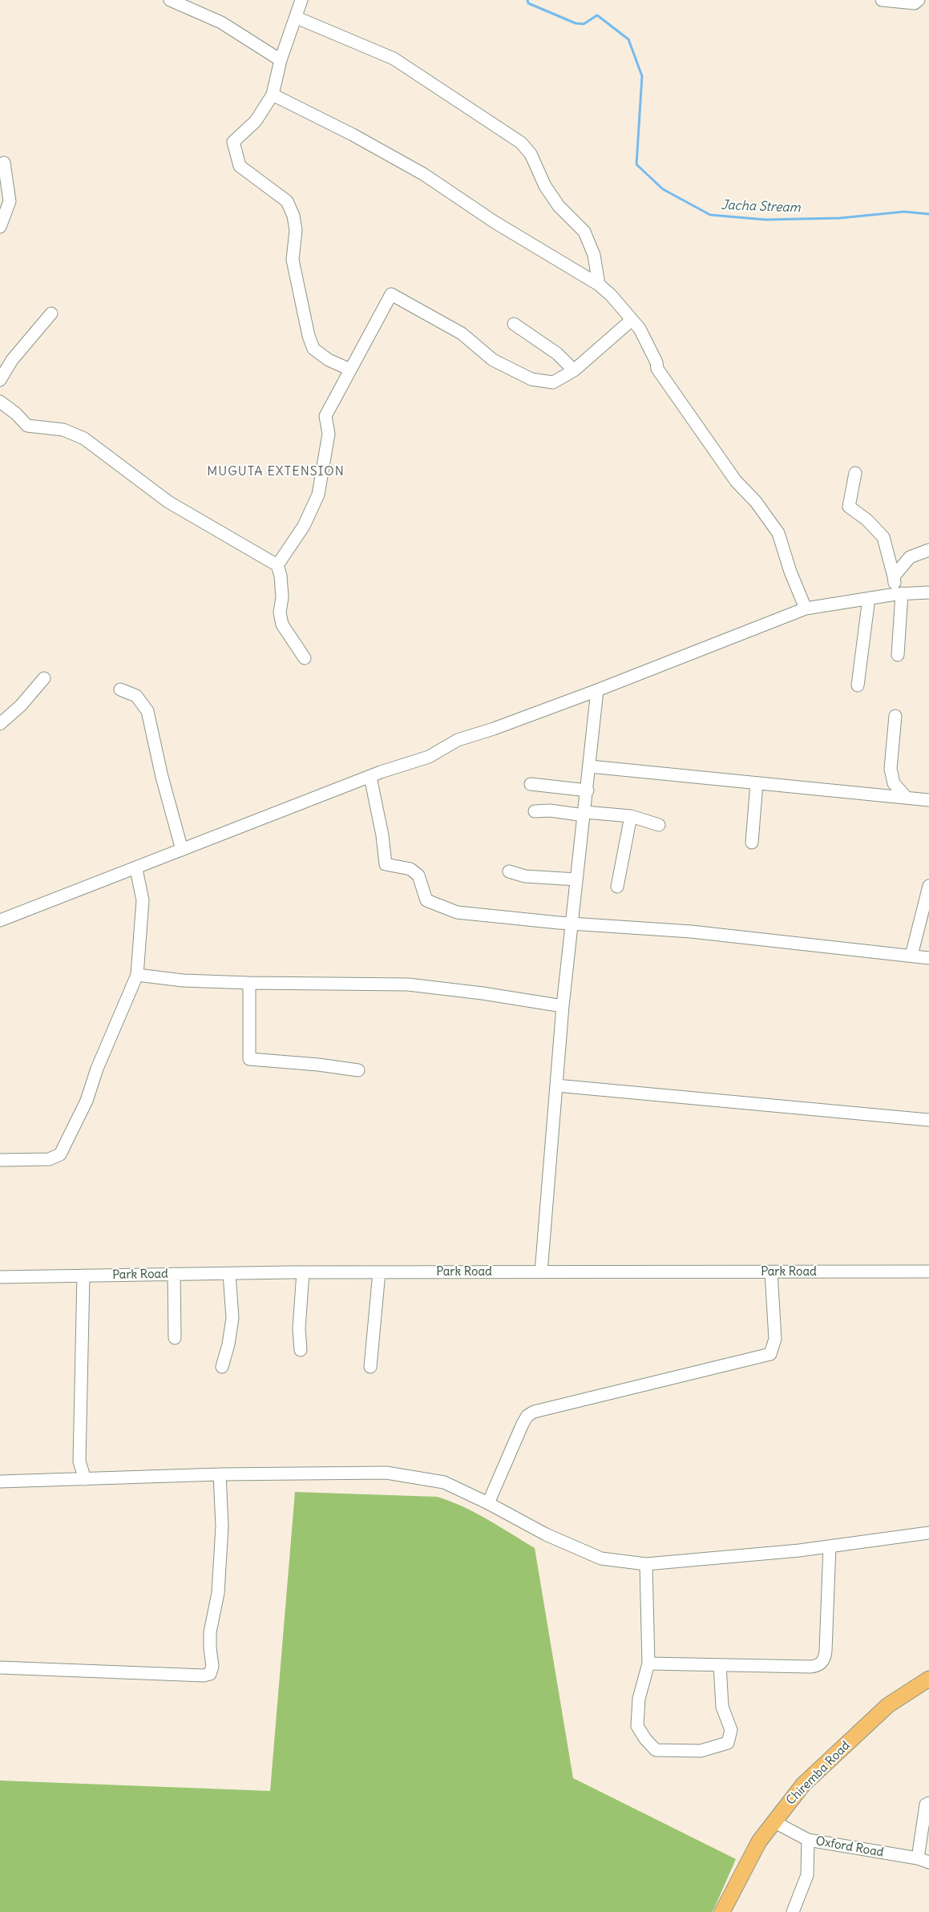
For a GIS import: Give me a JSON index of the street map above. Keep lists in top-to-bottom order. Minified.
{"streets":{"main road":["Chiremba Road"],"street":["Park Road","Oxford Road"]},"crossings":[["Chiremba Road","Oxford Road"]],"districts":["MUGUTA EXTENSION"],"water":["Jacha Stream"]}
